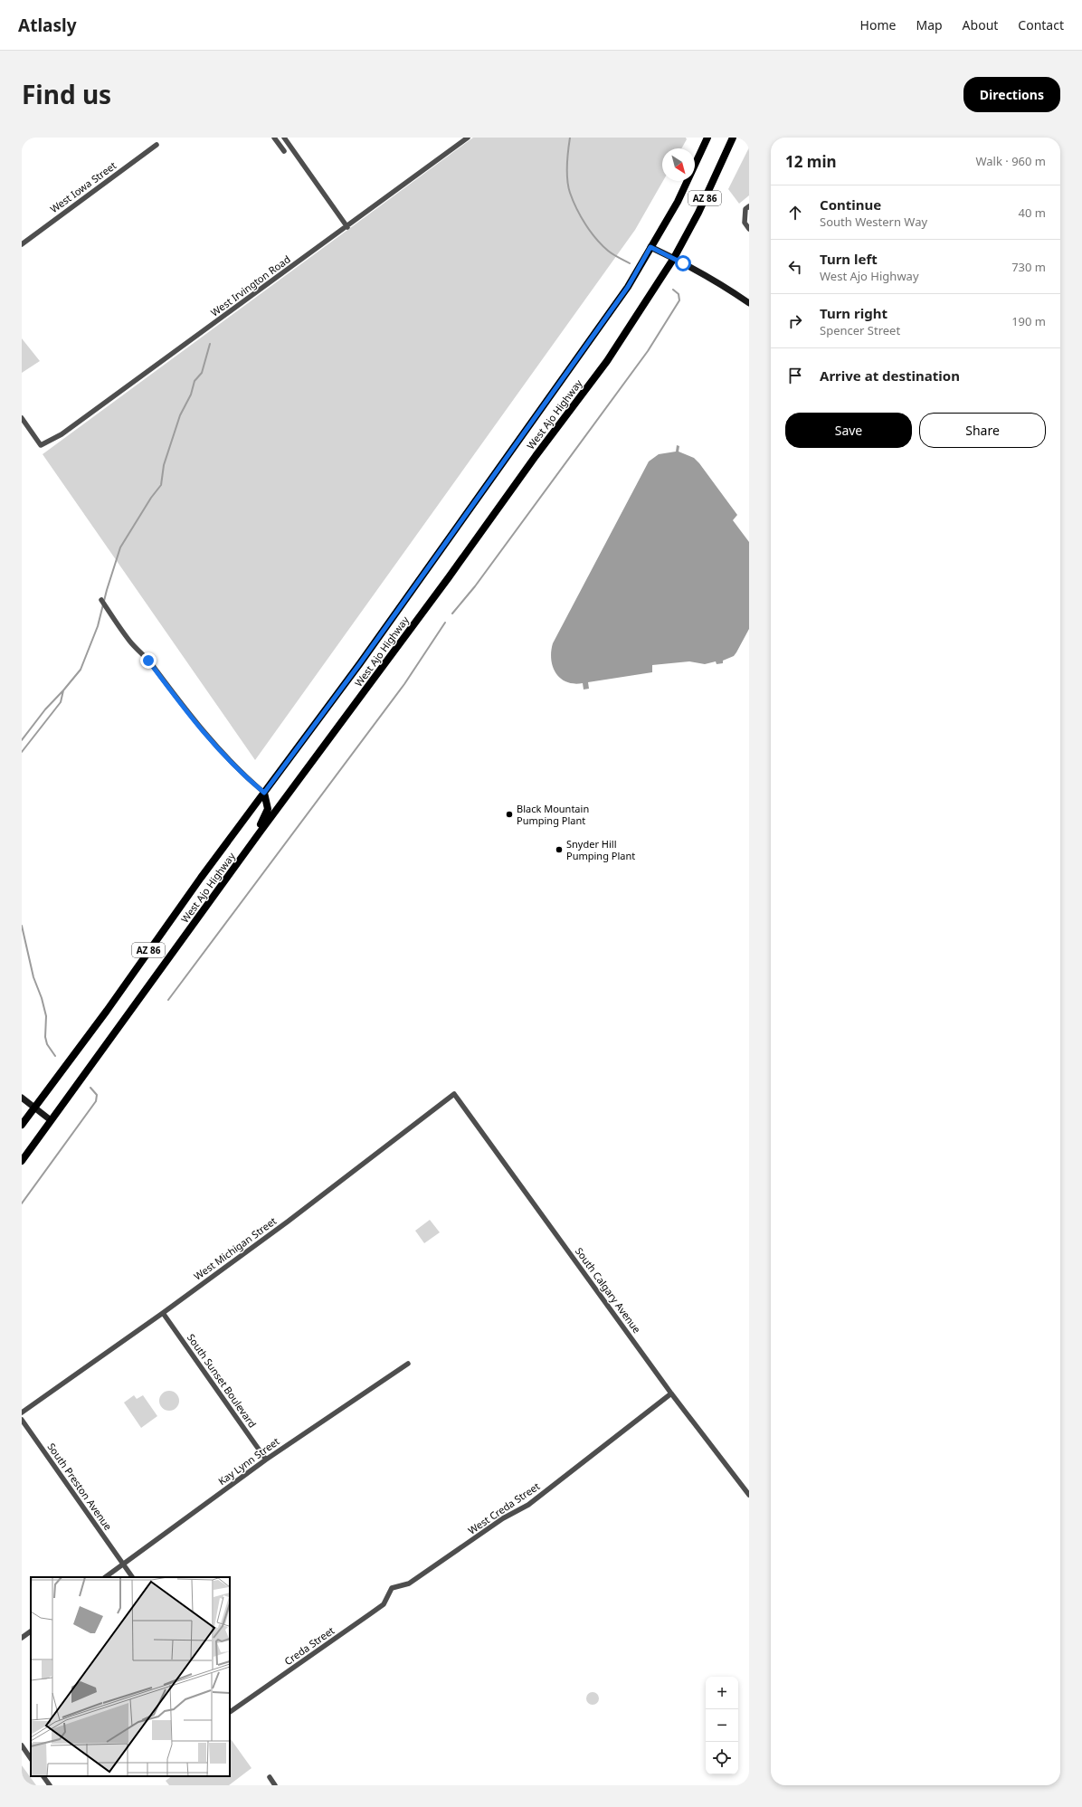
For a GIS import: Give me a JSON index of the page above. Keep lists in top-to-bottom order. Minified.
{"streets":{"main road":["AZ 86","West Ajo Highway"],"street":["West Iowa Street","West Irvington Road","West Michigan Street","South Calgary Avenue","South Sunset Boulevard","Kay Lynn Street","South Preston Avenue","West Creda Street","Creda Street"]},"crossings":[["West Michigan Street","South Calgary Avenue"],["West Michigan Street","South Sunset Boulevard"],["South Calgary Avenue","West Creda Street"],["South Sunset Boulevard","Kay Lynn Street"],["Kay Lynn Street","South Preston Avenue"],["West Creda Street","Creda Street"]],"places":["Black Mountain Pumping Plant","Snyder Hill Pumping Plant"],"north":"bottom right","page":{"header":"Atlasly","nav":["Home","Map","About","Contact"],"title":"Find us","buttons":["Directions",["Save","Share"]],"heading":["12 min","Walk · 960 m"],"list":[["Continue","South Western Way","40 m"],["Turn left","West Ajo Highway","730 m"],["Turn right","Spencer Street","190 m"],"Arrive at destination"],"map_buttons":["+","−"]}}
